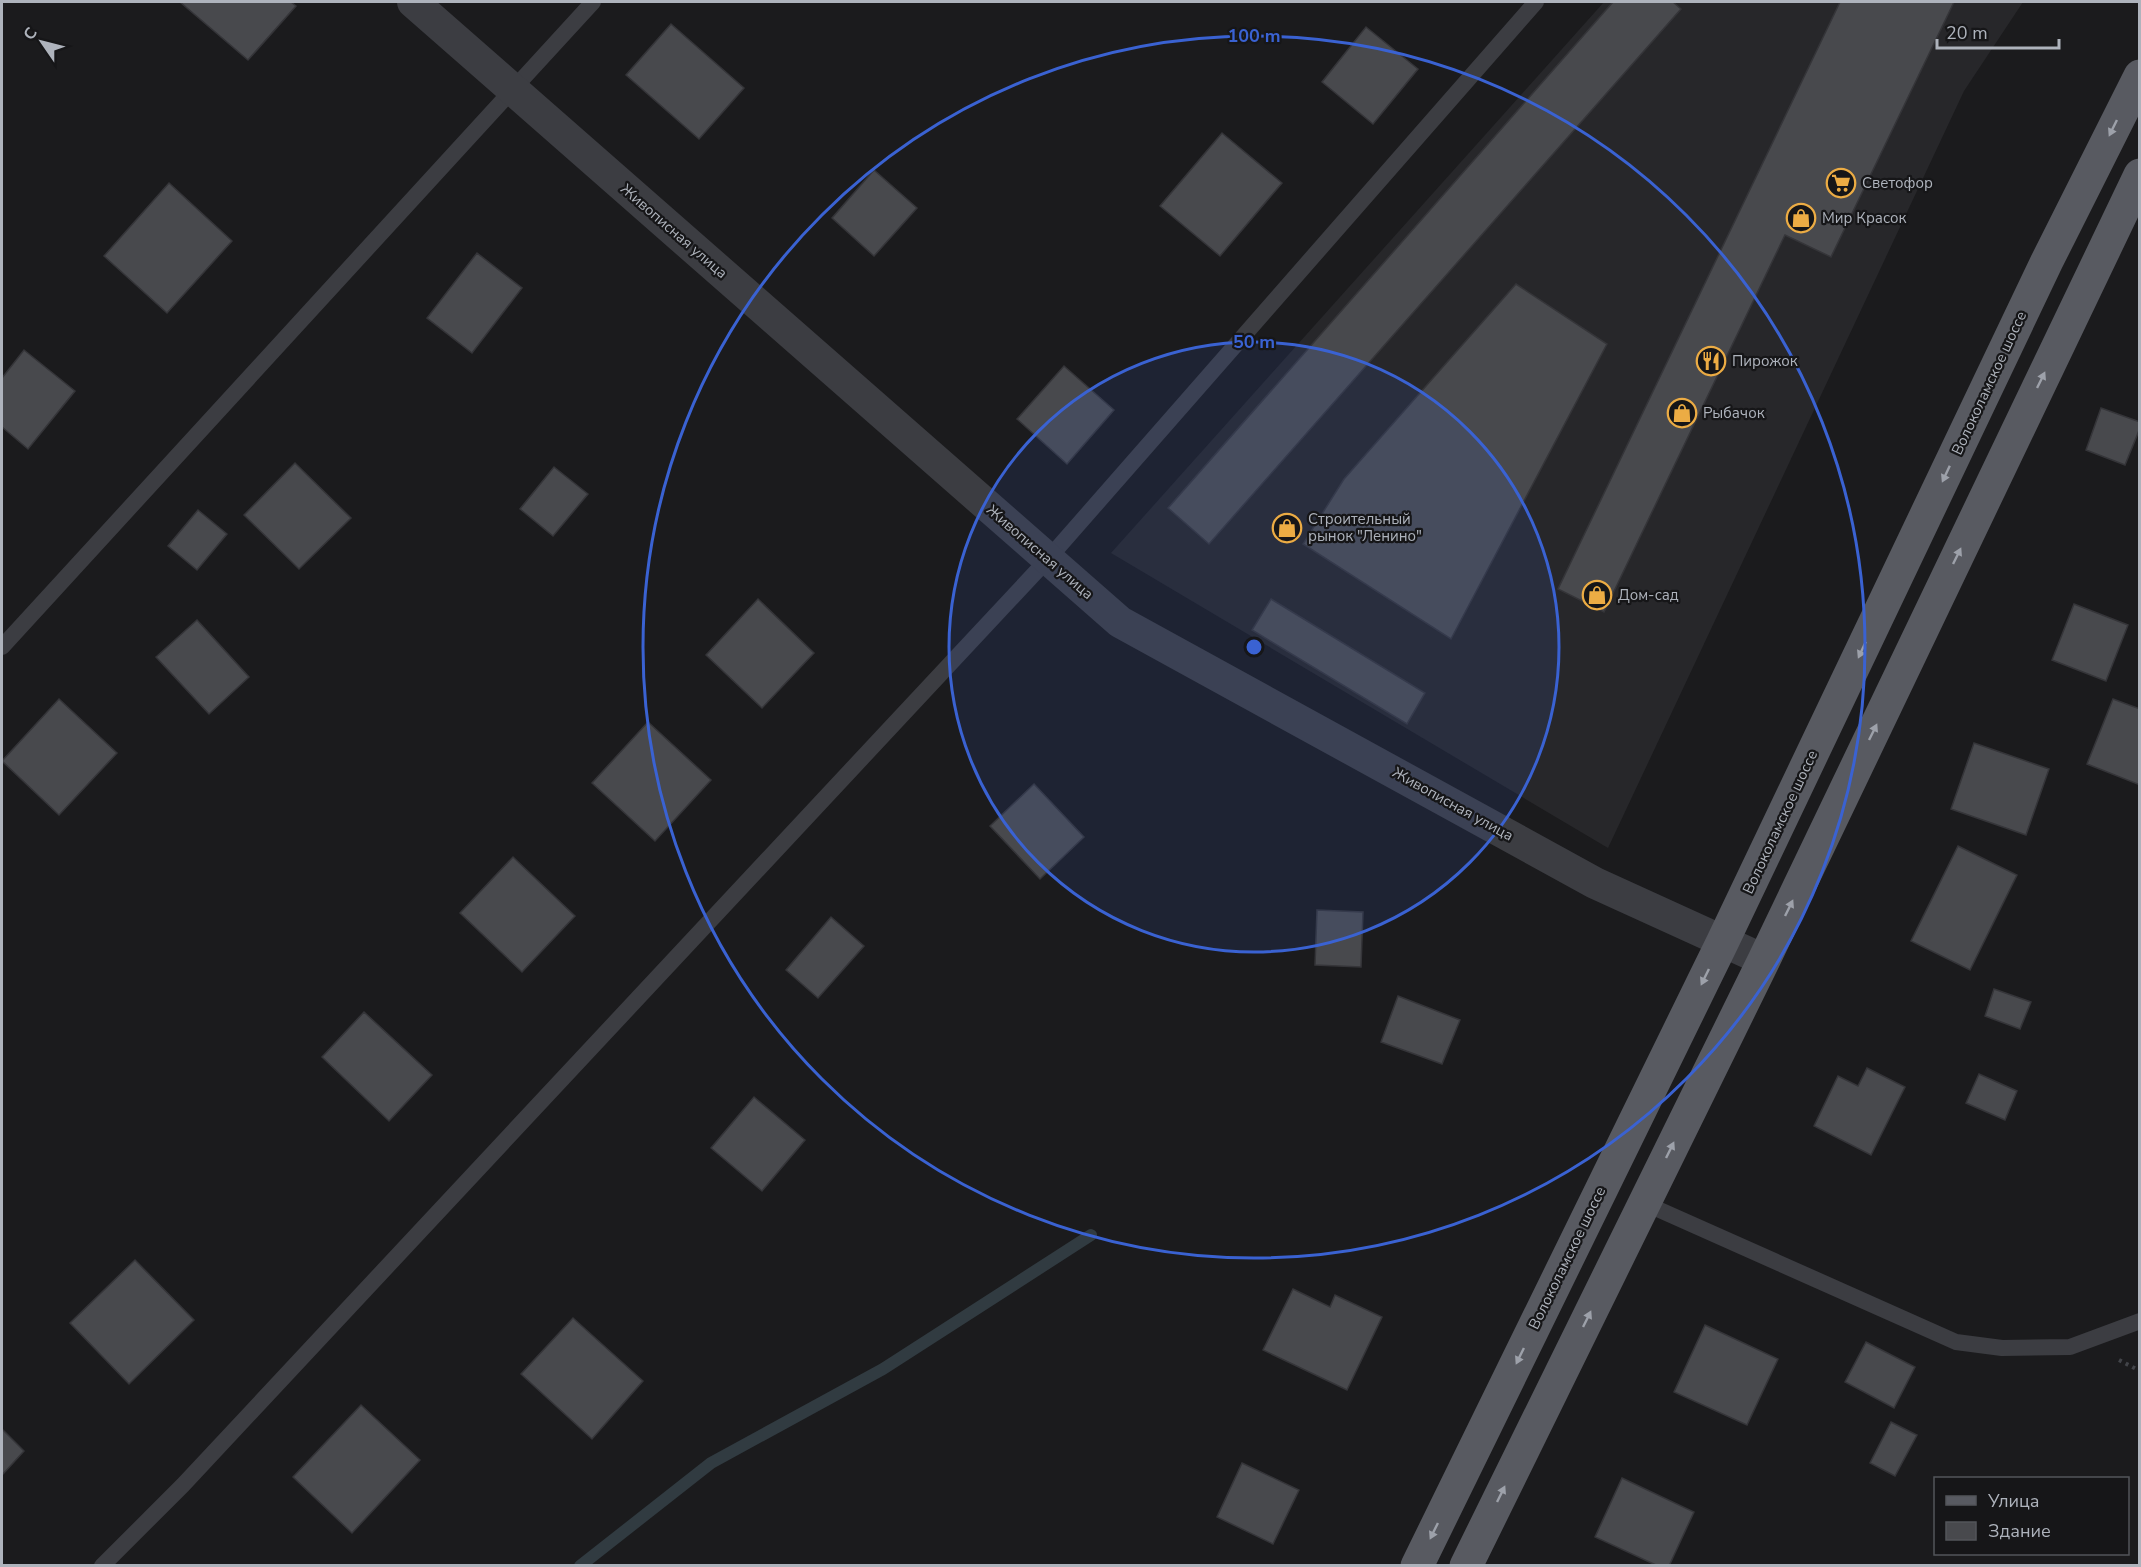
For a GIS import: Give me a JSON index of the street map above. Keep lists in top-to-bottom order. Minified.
{"streets":{"main road":["Волоколамское шоссе"],"street":["Живописная улица"]},"crossings":[["Живописная улица","Волоколамское шоссе"]],"places":{"supermarket":["Светофор"],"shop":["Мир Красок","Рыбачок","Строительный рынок \"Ленино\"","Дом-сад"],"restaurant":["Пирожок"]},"legend":["Улица","Здание"],"scale_bar":"20 m","north":"top left","rings":["100 m","50 m"]}
